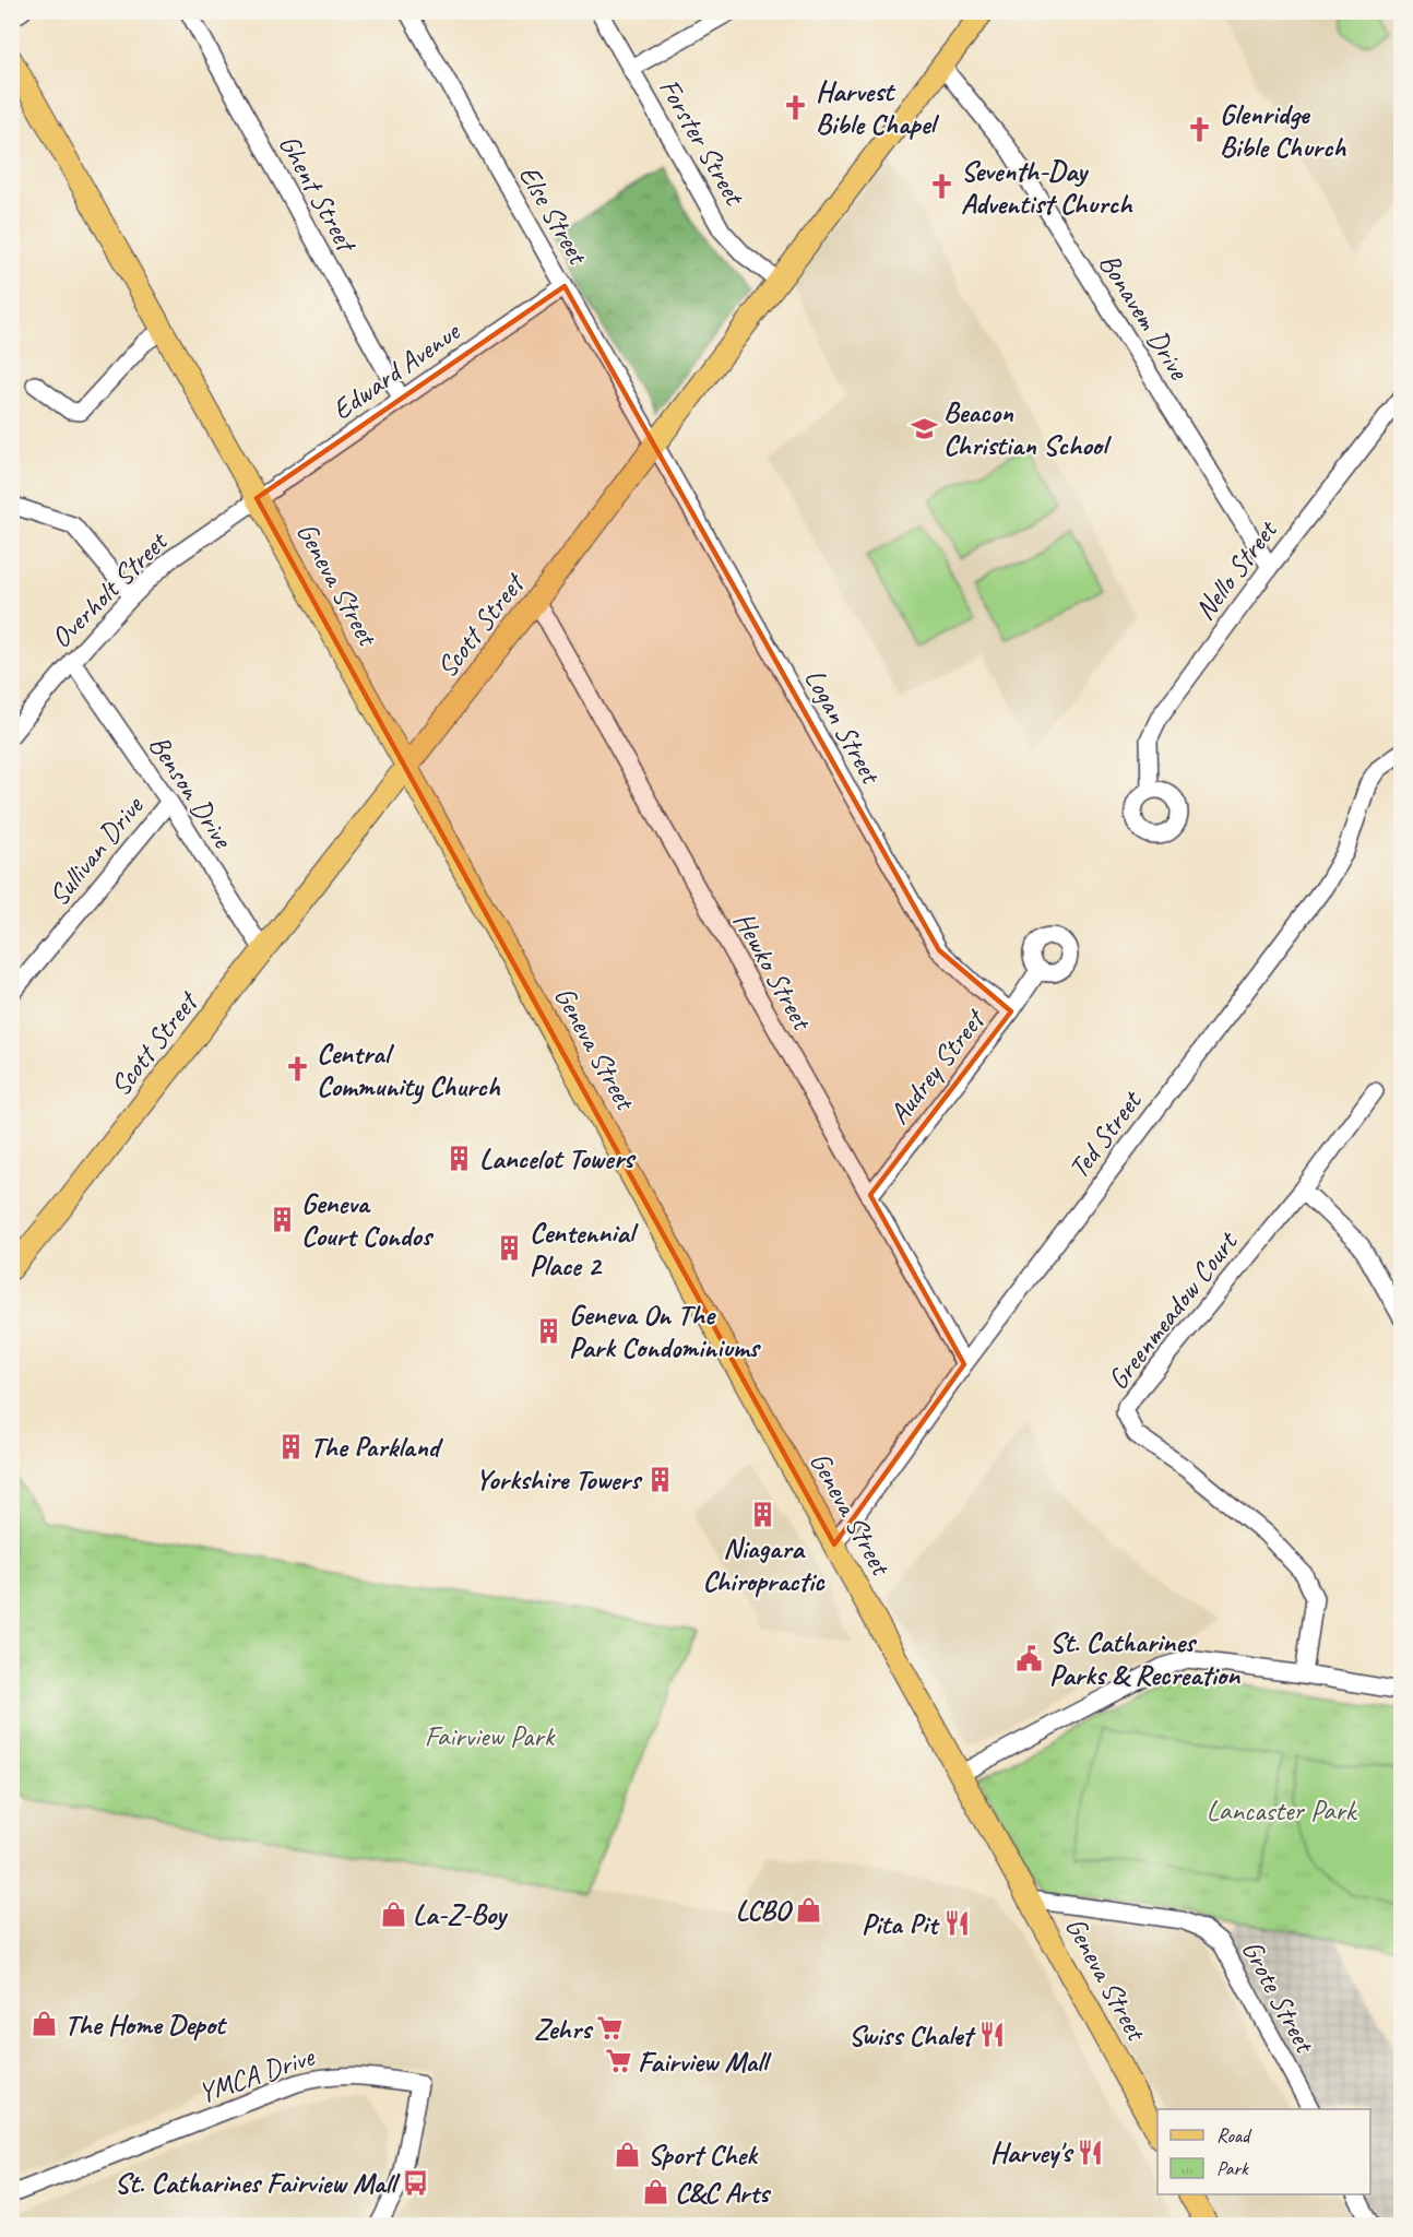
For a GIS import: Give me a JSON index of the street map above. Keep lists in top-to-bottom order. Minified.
{"streets":{"main road":["Geneva Street","Scott Street"],"street":["Forster Street","Ghent Street","Else Street","Bonavem Drive","Edward Avenue","Nello Street","Overholt Street","Logan Street","Benson Drive","Sullivan Drive","Hewko Street","Audrey Street","Ted Street","Greenmeadow Court","Grote Street","YMCA Drive"]},"crossings":[["Forster Street","Scott Street"],["Ghent Street","Edward Avenue"],["Else Street","Edward Avenue"],["Else Street","Scott Street"],["Else Street","Logan Street"],["Bonavem Drive","Nello Street"],["Bonavem Drive","Scott Street"],["Edward Avenue","Geneva Street"],["Edward Avenue","Overholt Street"],["Geneva Street","Overholt Street"],["Geneva Street","Scott Street"],["Geneva Street","Ted Street"],["Geneva Street","Grote Street"],["Overholt Street","Benson Drive"],["Scott Street","Logan Street"],["Scott Street","Benson Drive"],["Scott Street","Hewko Street"],["Logan Street","Audrey Street"],["Benson Drive","Sullivan Drive"],["Hewko Street","Audrey Street"],["Hewko Street","Ted Street"]],"parks":["Fairview Park","Lancaster Park"],"places":{"church":["Harvest Bible Chapel","Glenridge Bible Church","Seventh-Day Adventist Church","Central Community Church"],"school or university":["Beacon Christian School"],"building":["Lancelot Towers","Geneva Court Condos","Centennial Place 2","Geneva On The Park Condominiums","The Parkland","Yorkshire Towers","Niagara Chiropractic"],"public building":["St. Catharines Parks & Recreation"],"shop":["LCBO","La-Z-Boy","The Home Depot","Sport Chek","C&C Arts"],"restaurant":["Pita Pit","Swiss Chalet","Harvey's"],"supermarket":["Zehrs","Fairview Mall"],"bus stop":["St. Catharines Fairview Mall"]},"legend":["Road","Park"]}
